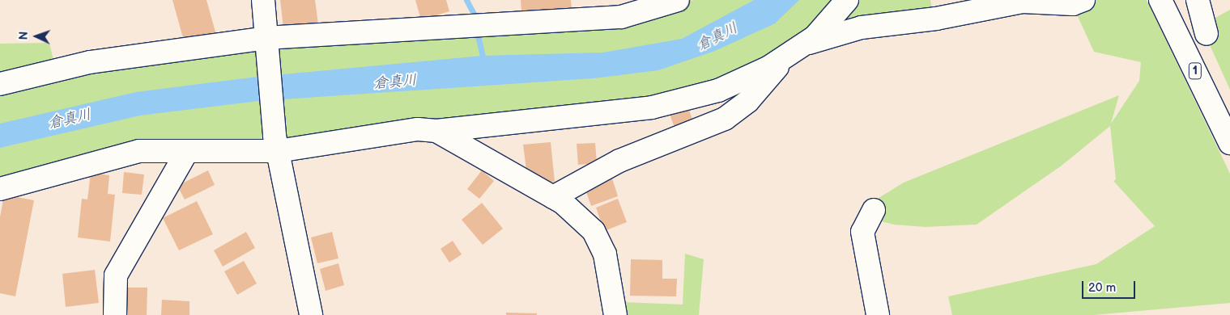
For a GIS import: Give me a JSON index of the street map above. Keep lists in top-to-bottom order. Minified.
{"streets":{"main road":["1"]},"water":["倉真川"],"scale_bar":"20 m","north":"left"}
